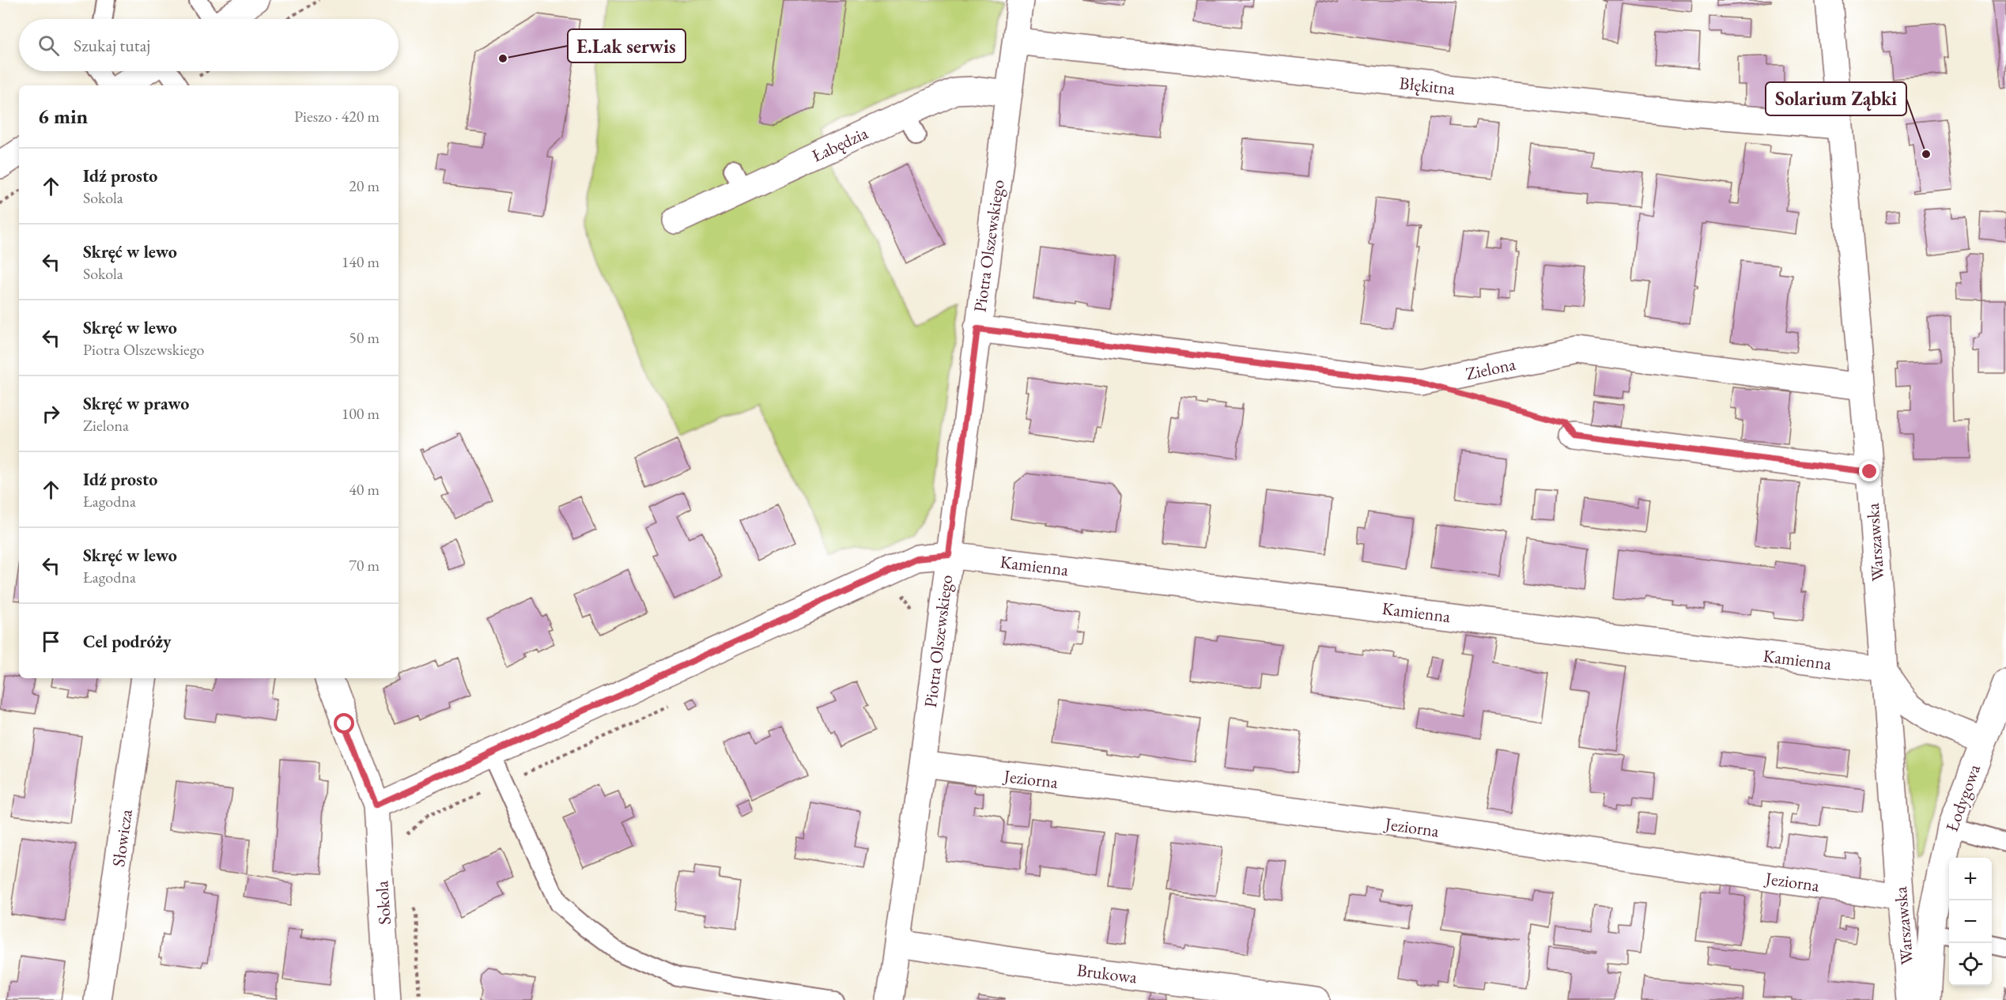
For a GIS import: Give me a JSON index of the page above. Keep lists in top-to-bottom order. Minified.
{"streets":{"street":["Błękitna","Łabędzia","Piotra Olszewskiego","Zielona","Warszawska","Kamienna","Jeziorna","Łodygowa","Słowicza","Sokola","Brukowa"]},"crossings":[["Błękitna","Piotra Olszewskiego"],["Błękitna","Warszawska"],["Łabędzia","Piotra Olszewskiego"],["Piotra Olszewskiego","Zielona"],["Piotra Olszewskiego","Kamienna"],["Piotra Olszewskiego","Jeziorna"],["Piotra Olszewskiego","Brukowa"],["Zielona","Warszawska"],["Warszawska","Kamienna"],["Warszawska","Jeziorna"]],"places":["E.Lak serwis","Solarium Ząbki"],"page":{"search":"Szukaj tutaj","heading":["6 min","Pieszo · 420 m"],"list":[["Idź prosto","Sokola","20 m"],["Skręć w lewo","Sokola","140 m"],["Skręć w lewo","Piotra Olszewskiego","50 m"],["Skręć w prawo","Zielona","100 m"],["Idź prosto","Łagodna","40 m"],["Skręć w lewo","Łagodna","70 m"],"Cel podróży"],"map_buttons":["+","−"]}}
